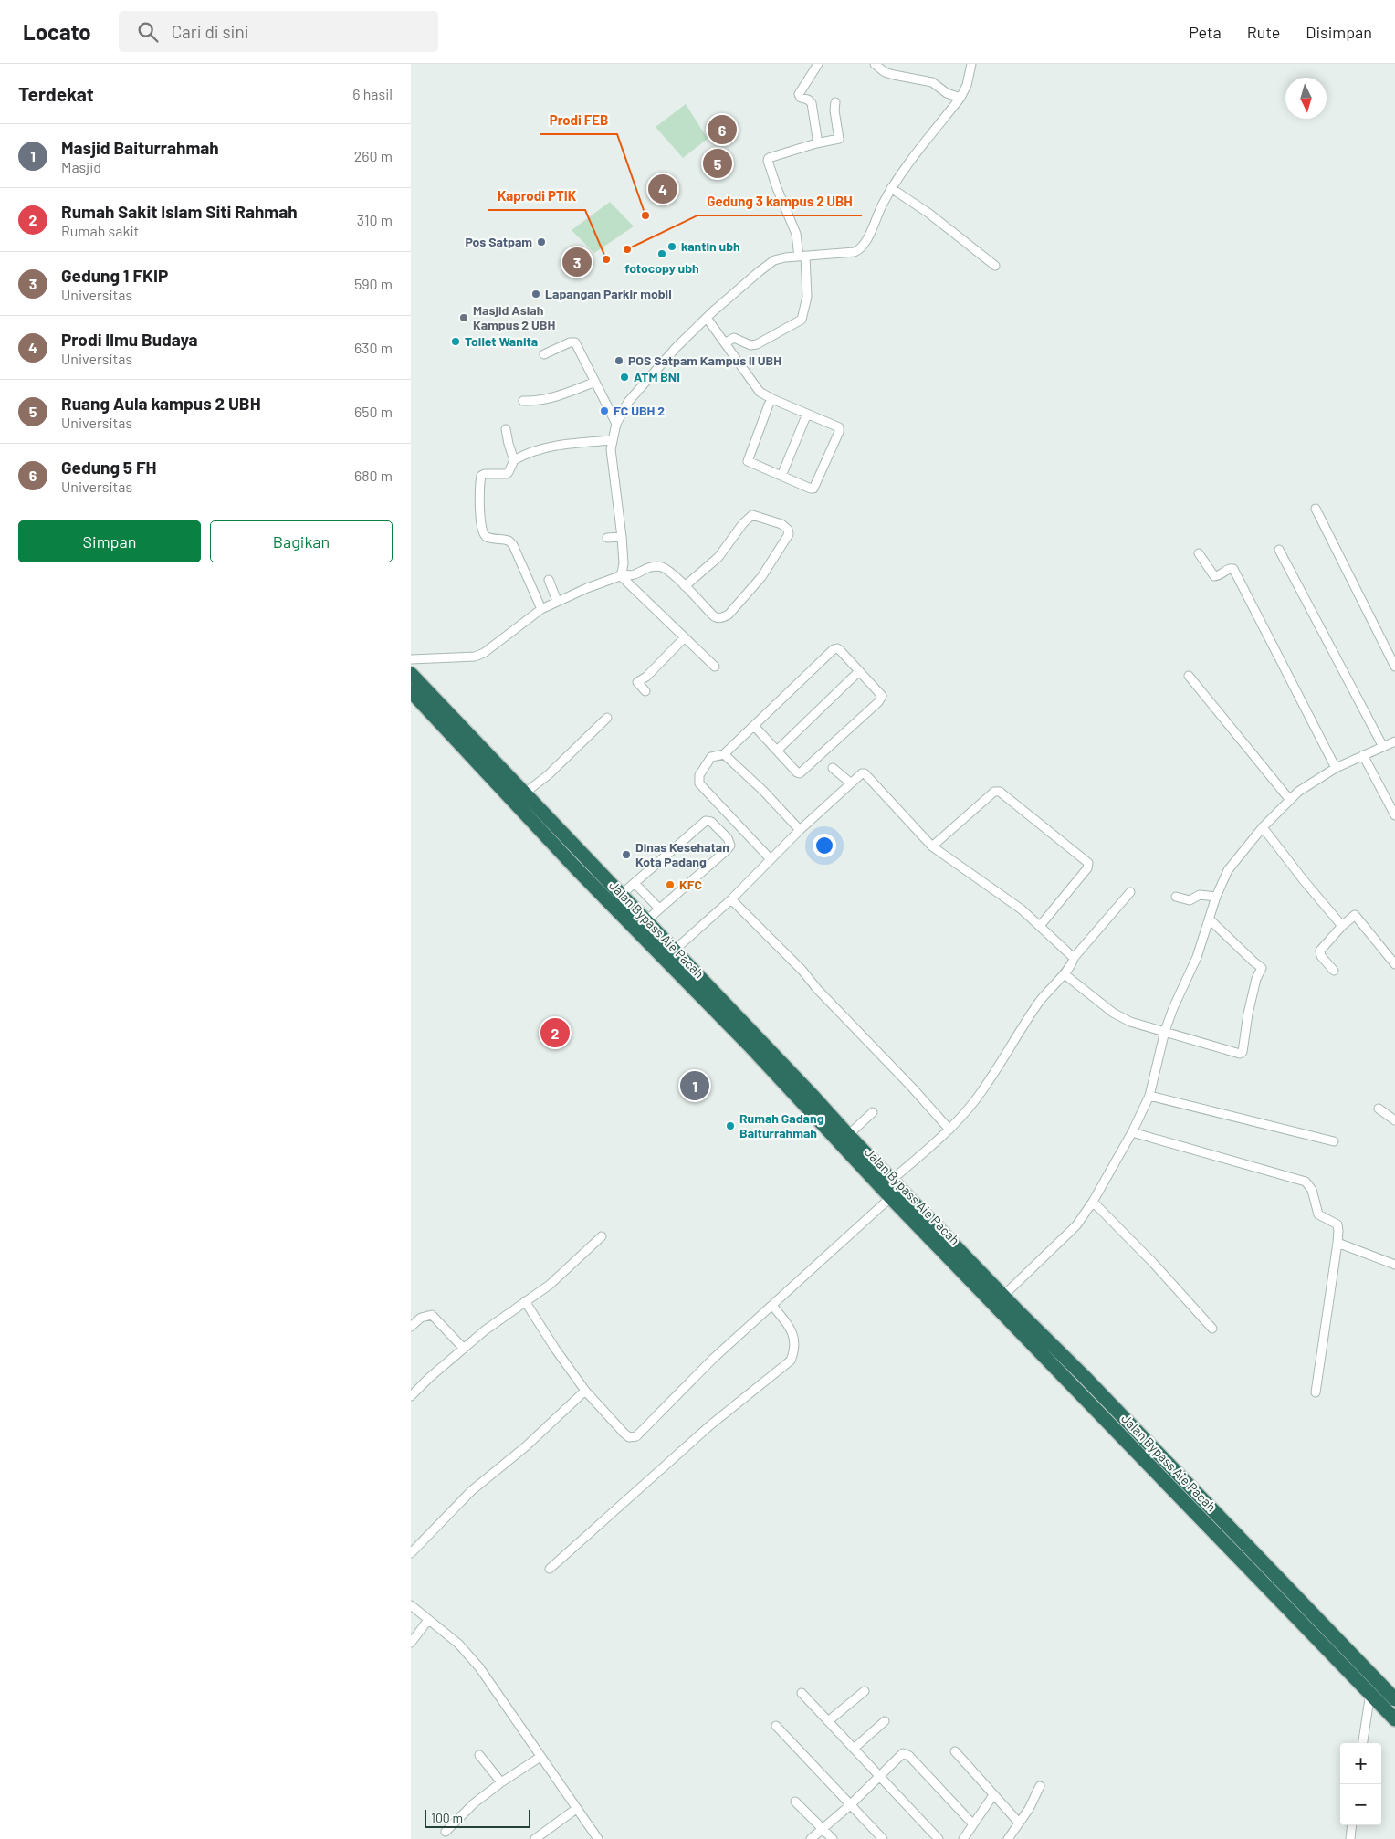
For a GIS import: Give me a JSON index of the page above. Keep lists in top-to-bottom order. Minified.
{"streets":{"highway":["Jalan Bypass Aie Pacah"]},"places":["Prodi FEB","Pos Satpam","kantin ubh","Gedung 3 kampus 2 UBH","fotocopy ubh","Kaprodi PTIK","Lapangan Parkir mobil","Masjid Asiah Kampus 2 UBH","Toilet Wanita","POS Satpam Kampus ll UBH","ATM BNI","FC UBH 2","Dinas Kesehatan Kota Padang","KFC","Rumah Gadang Baiturrahmah"],"scale_bar":"100 m","north":"bottom","page":{"header":"Locato","search":"Cari di sini","nav":["Peta","Rute","Disimpan"],"heading":["Terdekat","6 hasil"],"pins":["6","5","4","3","2","1"],"list":[{"mark":"1","name":"Masjid Baiturrahmah","note":"Masjid","value":"260 m"},{"mark":"2","name":"Rumah Sakit Islam Siti Rahmah","note":"Rumah sakit","value":"310 m"},{"mark":"3","name":"Gedung 1 FKIP","note":"Universitas","value":"590 m"},{"mark":"4","name":"Prodi Ilmu Budaya","note":"Universitas","value":"630 m"},{"mark":"5","name":"Ruang Aula kampus 2 UBH","note":"Universitas","value":"650 m"},{"mark":"6","name":"Gedung 5 FH","note":"Universitas","value":"680 m"}],"buttons":["Simpan","Bagikan"],"map_buttons":["+","−"],"scale":"100 m"}}
